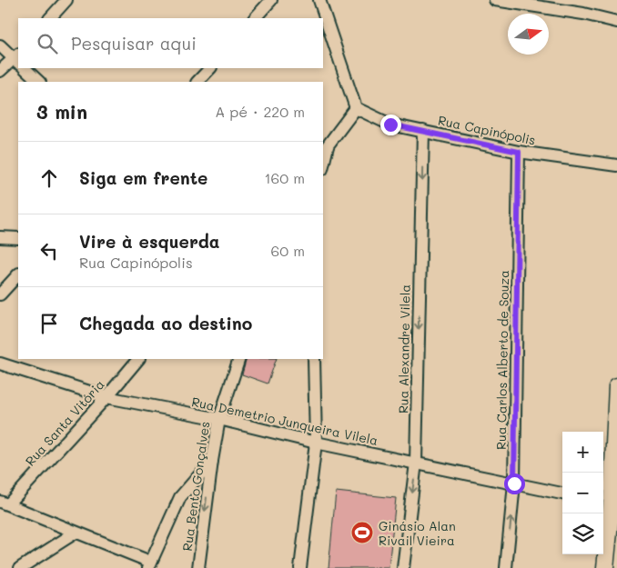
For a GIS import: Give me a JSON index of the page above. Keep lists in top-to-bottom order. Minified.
{"streets":{"street":["Rua Capinópolis","Rua Alexandre Vilela","Rua Carlos Alberto de Souza","Rua Demetrio Junqueira Vilela","Rua Santa Vitória","Rua Bento Gonçalves"]},"crossings":[["Rua Capinópolis","Rua Alexandre Vilela"],["Rua Capinópolis","Rua Carlos Alberto de Souza"],["Rua Alexandre Vilela","Rua Demetrio Junqueira Vilela"],["Rua Carlos Alberto de Souza","Rua Demetrio Junqueira Vilela"],["Rua Demetrio Junqueira Vilela","Rua Santa Vitória"],["Rua Demetrio Junqueira Vilela","Rua Bento Gonçalves"]],"places":{"sports":["Ginásio Alan Rivail Vieira"]},"north":"right","page":{"search":"Pesquisar aqui","heading":["3 min","A pé · 220 m"],"list":[["Siga em frente","160 m"],["Vire à esquerda","Rua Capinópolis","60 m"],"Chegada ao destino"],"map_buttons":["+","−"]}}
